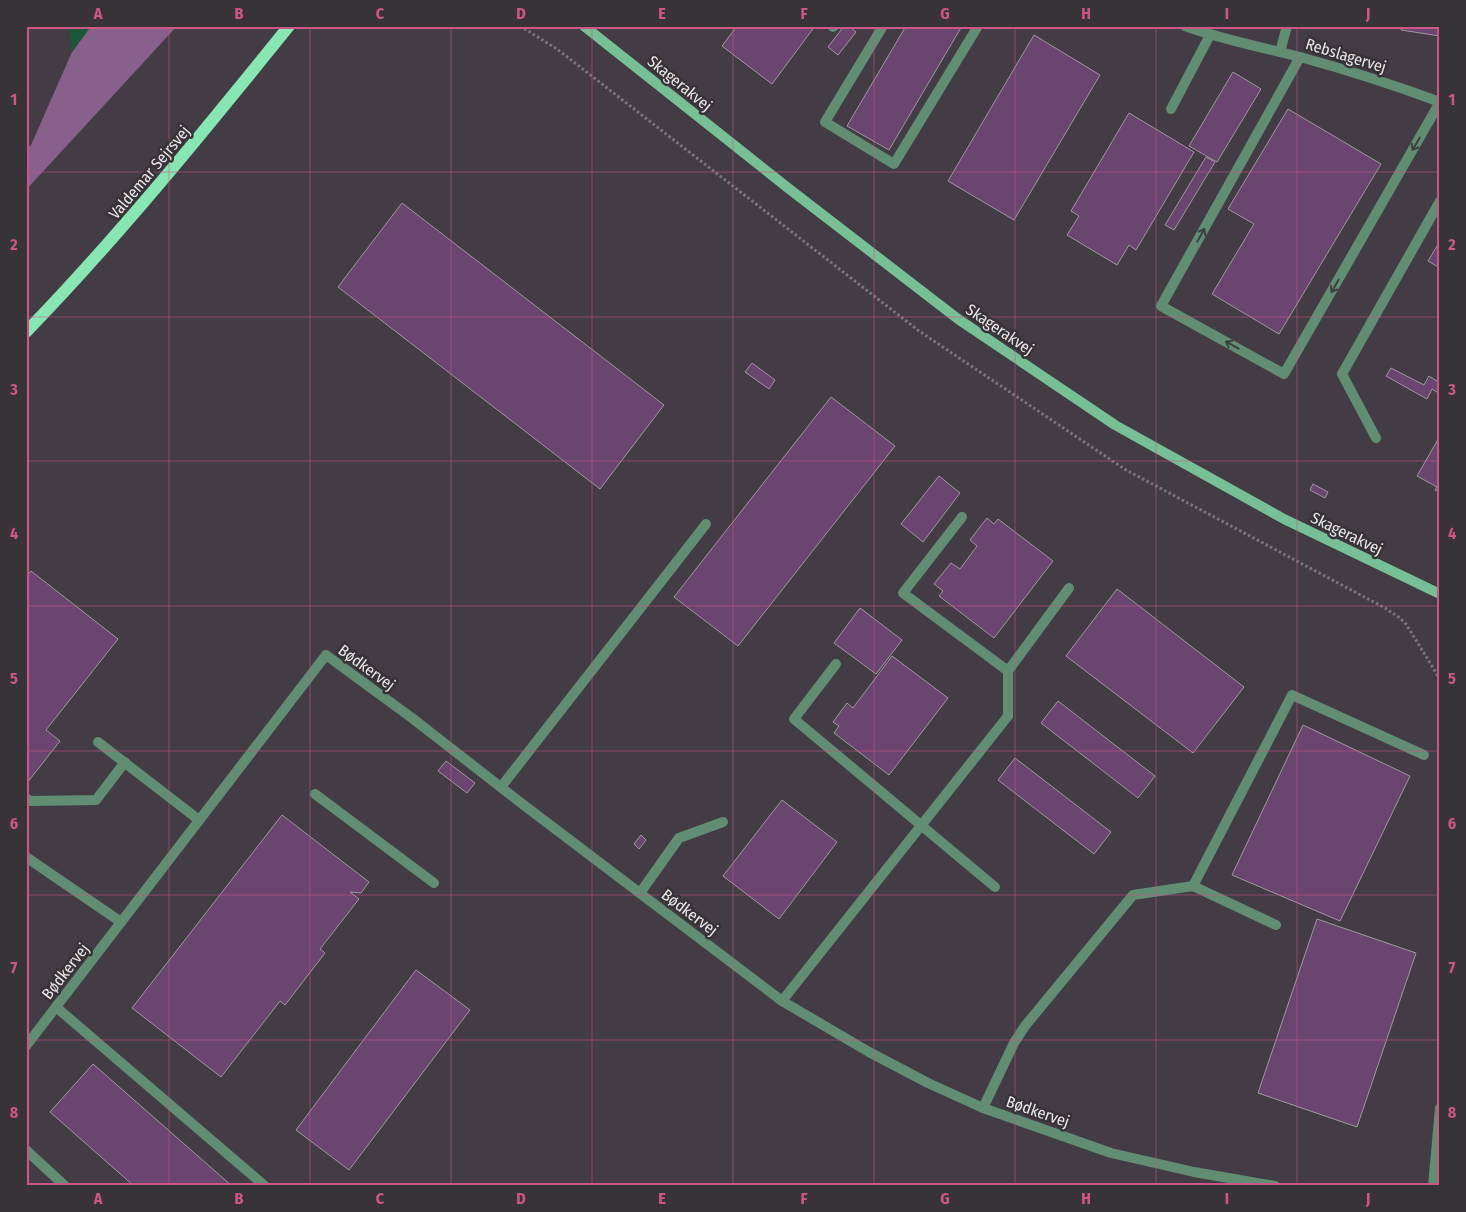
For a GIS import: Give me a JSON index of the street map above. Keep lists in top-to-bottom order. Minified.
{"streets":{"main road":["Valdemar Sejrsvej"],"street":["Rebslagervej","Skagerakvej","Bødkervej"]},"grid":{"columns":["A","B","C","D","E","F","G","H","I","J"],"rows":["1","2","3","4","5","6","7","8"]}}
